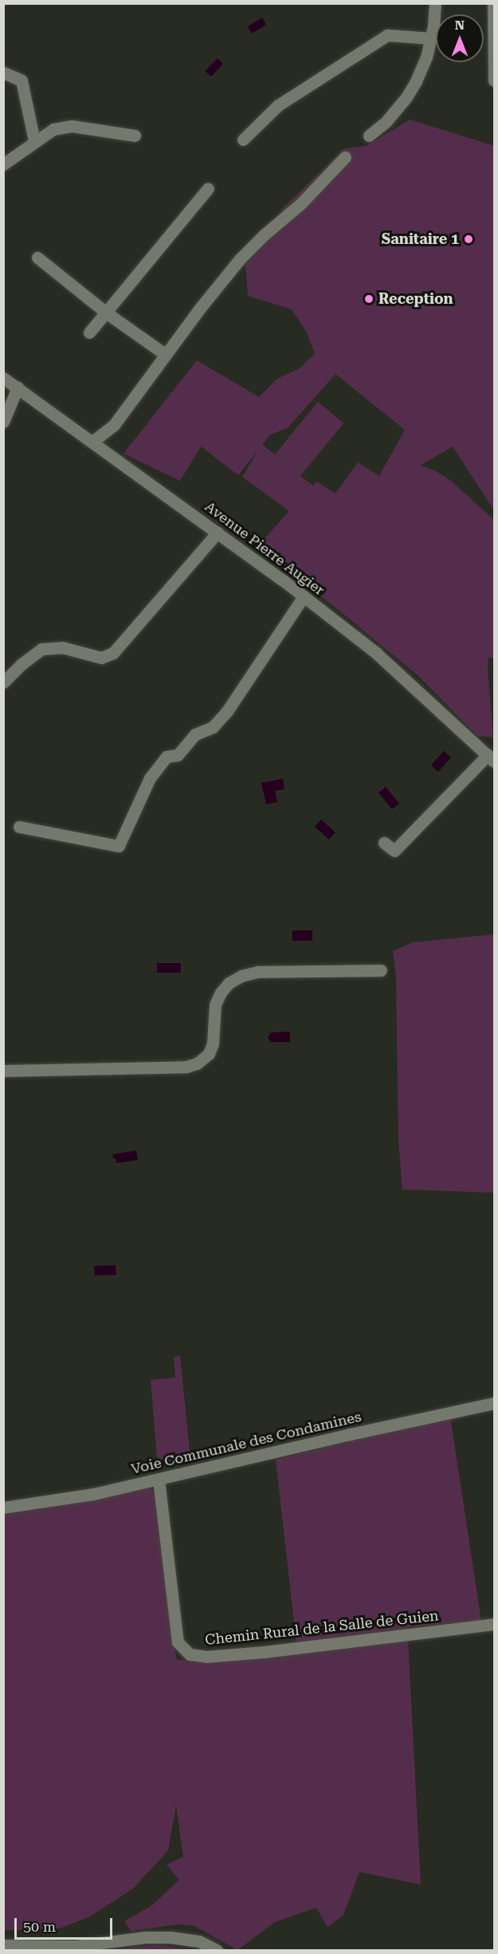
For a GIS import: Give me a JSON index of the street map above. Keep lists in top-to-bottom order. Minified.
{"streets":{"street":["Avenue Pierre Augier","Voie Communale des Condamines","Chemin Rural de la Salle de Guien"]},"crossings":[["Voie Communale des Condamines","Chemin Rural de la Salle de Guien"]],"places":["Sanitaire 1","Reception"],"scale_bar":"50 m","north":"top"}
